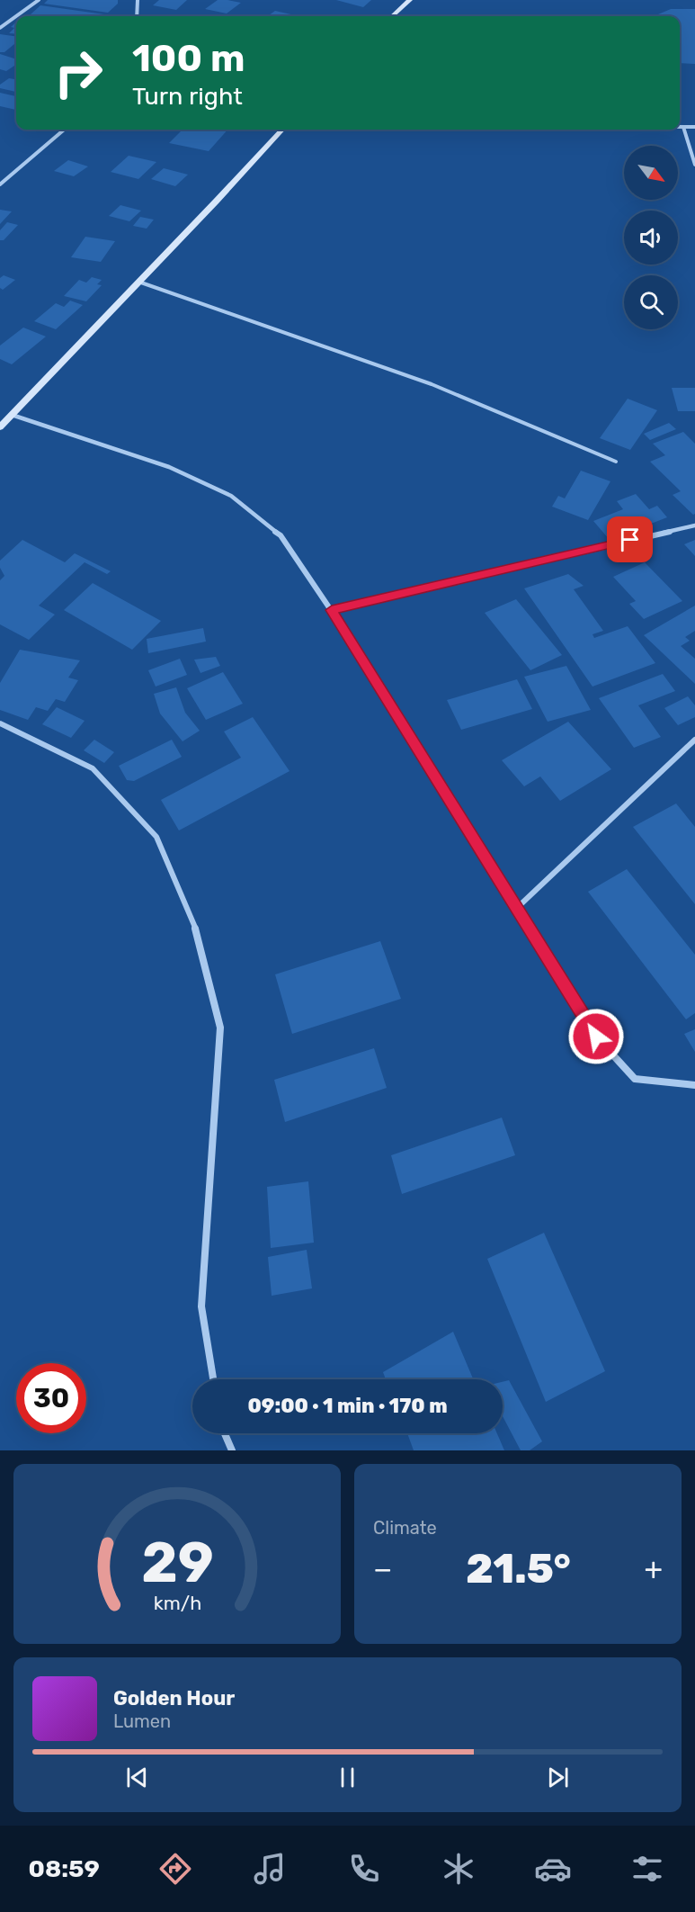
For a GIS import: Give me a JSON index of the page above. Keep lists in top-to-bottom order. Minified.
{"north":"bottom right","page":{"turn":["100 m","Turn right"],"limit":"30","trip":"09:00 · 1 min · 170 m","tile":"Climate","heat":["−","21.5°","+"],"song":["Golden Hour","Lumen"],"tabs":"08:59","gauge":["29","km/h"]}}
